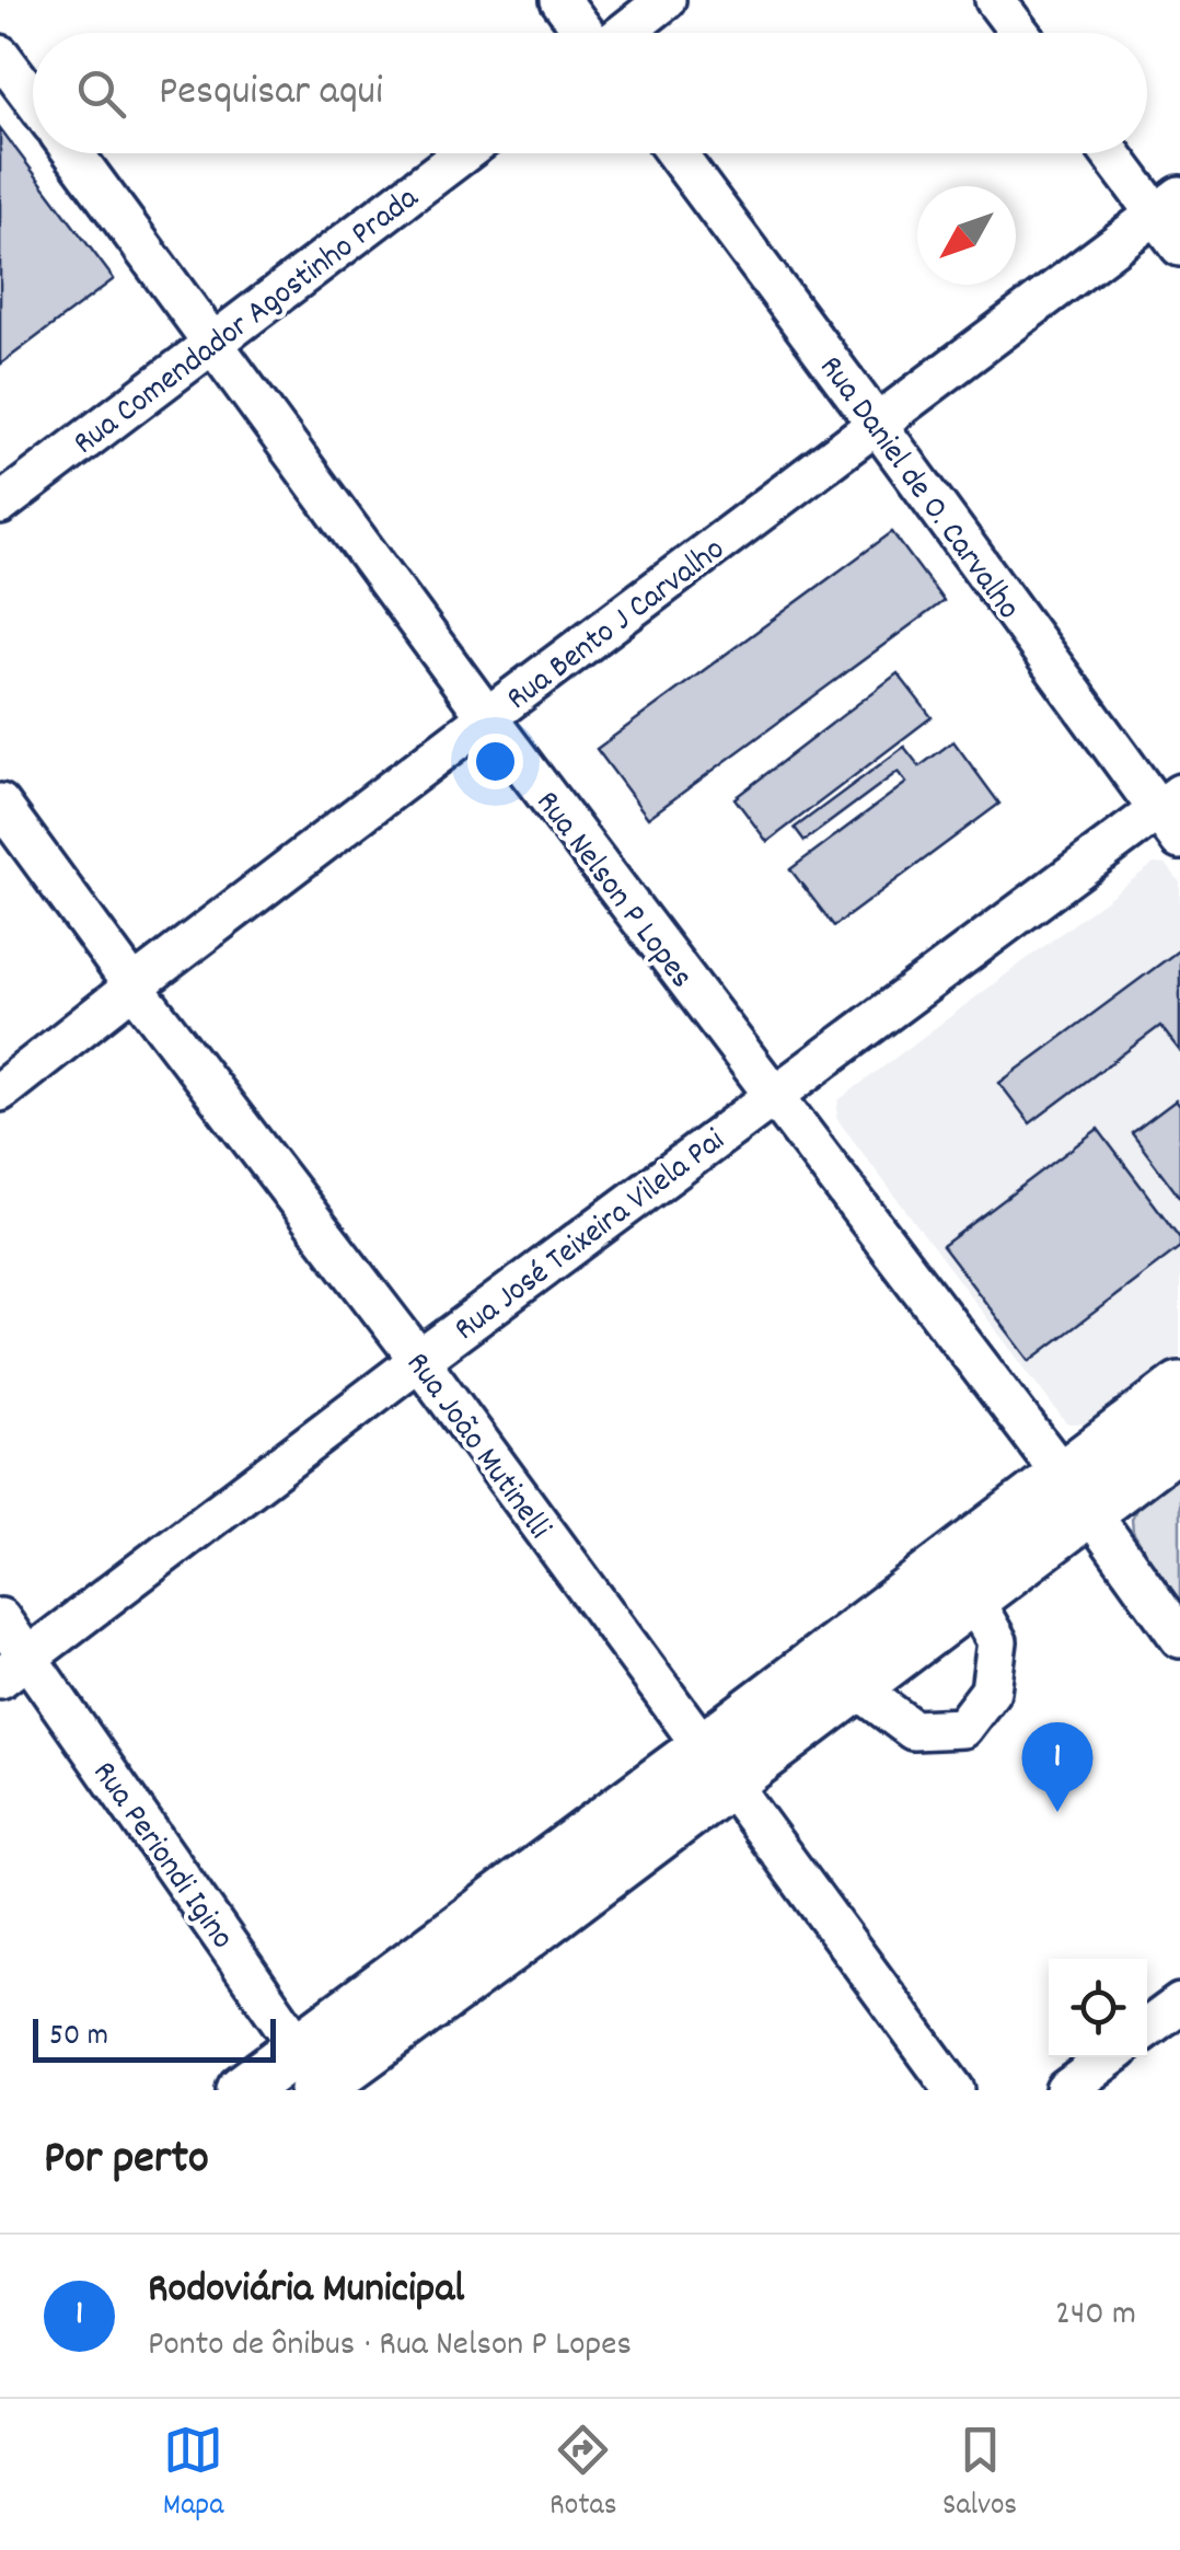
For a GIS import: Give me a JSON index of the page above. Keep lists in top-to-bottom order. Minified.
{"streets":{"street":["Rua Comendador Agostinho Prada","Rua Daniel de O. Carvalho","Rua Bento J Carvalho","Rua Nelson P Lopes","Rua José Teixeira Vilela Pai","Rua João Mutinelli","Rua Periondi Igino"]},"crossings":[["Rua Comendador Agostinho Prada","Rua Nelson P Lopes"],["Rua Daniel de O. Carvalho","Rua Bento J Carvalho"],["Rua Daniel de O. Carvalho","Rua José Teixeira Vilela Pai"],["Rua Bento J Carvalho","Rua Nelson P Lopes"],["Rua Bento J Carvalho","Rua João Mutinelli"],["Rua Nelson P Lopes","Rua José Teixeira Vilela Pai"],["Rua José Teixeira Vilela Pai","Rua João Mutinelli"],["Rua José Teixeira Vilela Pai","Rua Periondi Igino"]],"scale_bar":"50 m","north":"bottom left","page":{"search":"Pesquisar aqui","pins":"1","scale":"50 m","heading":"Por perto","list":[{"mark":"1","name":"Rodoviária Municipal","note":"Ponto de ônibus · Rua Nelson P Lopes","value":"240 m"}],"nav":["Mapa","Rotas","Salvos"]}}
